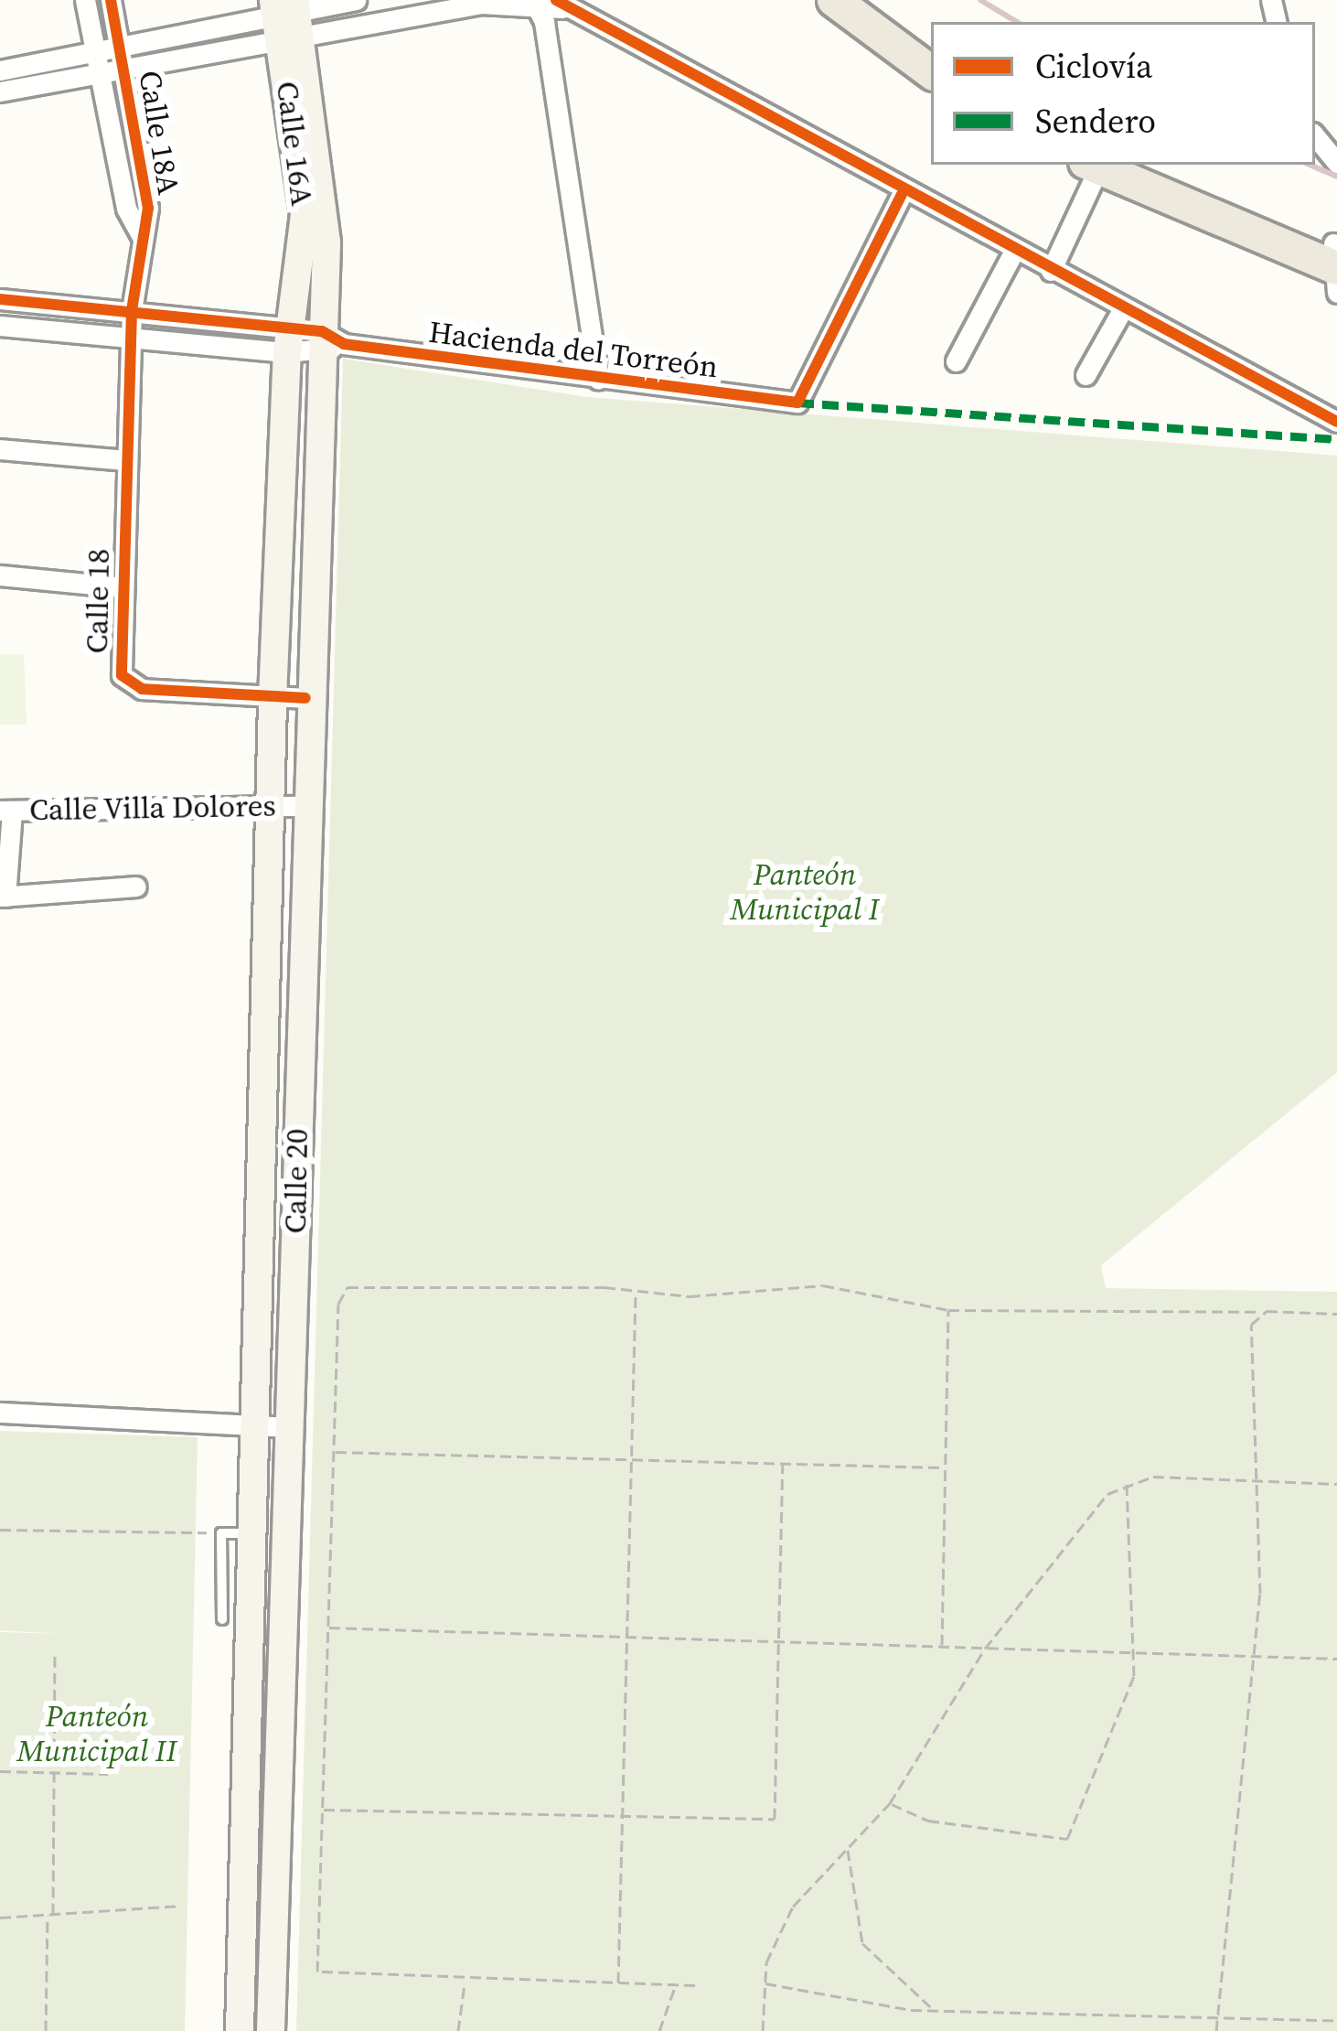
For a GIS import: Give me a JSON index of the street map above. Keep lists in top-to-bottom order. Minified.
{"streets":{"main road":["Calle 16A","Calle 20"],"street":["Calle 18A","Hacienda del Torreón","Calle 18","Calle Villa Dolores"]},"crossings":[["Calle 18A","Calle 18"],["Calle 16A","Hacienda del Torreón"],["Calle 16A","Calle 20"],["Hacienda del Torreón","Calle 20"],["Calle 18","Calle 20"],["Calle Villa Dolores","Calle 20"]],"parks":["Panteón Municipal I","Panteón Municipal II"],"legend":["Ciclovía","Sendero"]}
